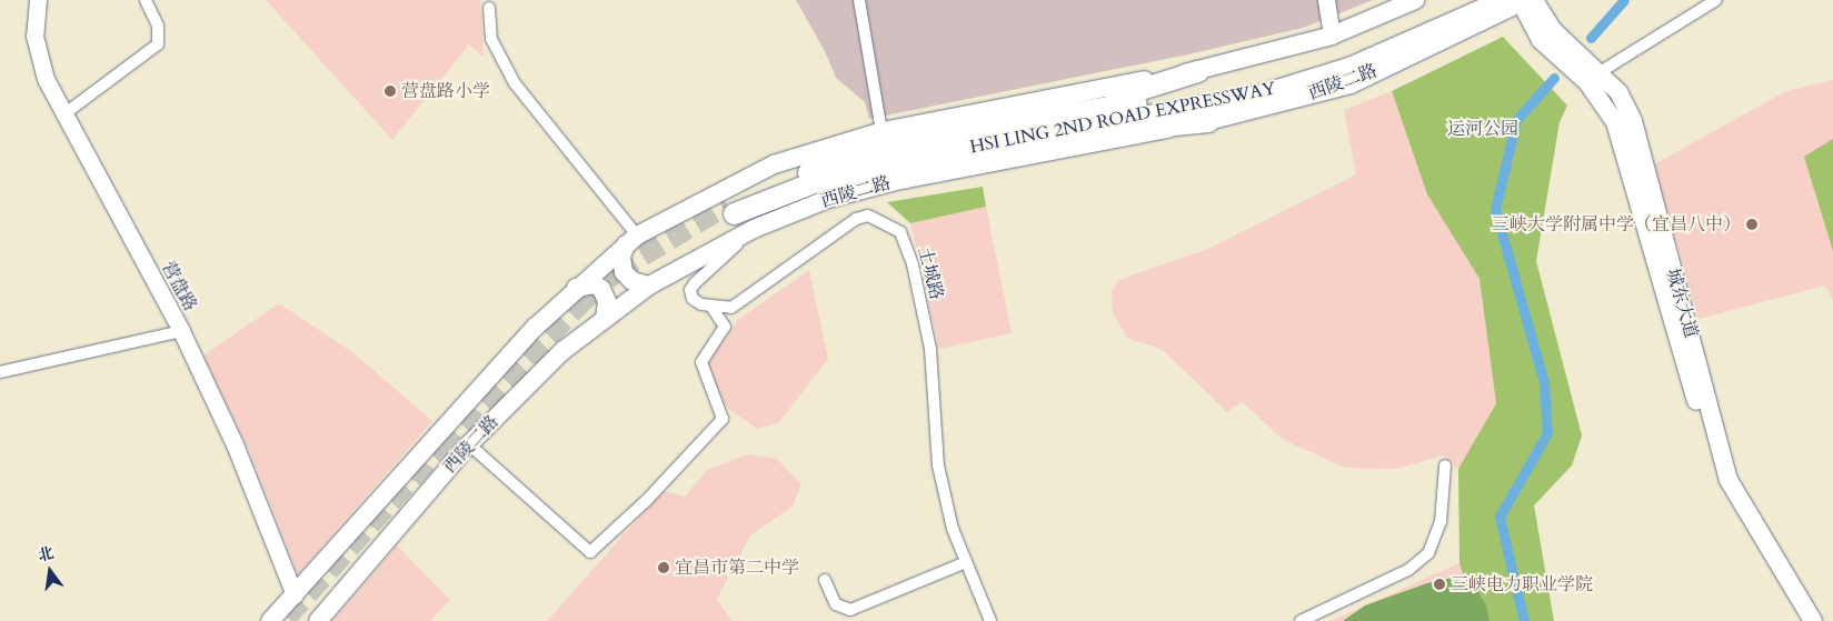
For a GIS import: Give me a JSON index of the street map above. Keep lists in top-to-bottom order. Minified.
{"streets":{"highway":["HSI LING 2ND ROAD EXPRESSWAY"],"main road":["西陵二路","城东大道"],"street":["土城路","营盘路"]},"crossings":[["西陵二路","HSI LING 2ND ROAD EXPRESSWAY"],["西陵二路","营盘路"],["西陵二路","城东大道"],["HSI LING 2ND ROAD EXPRESSWAY","城东大道"]],"parks":["运河公园"],"places":["营盘路小学","三峡大学附属中学（宜昌八中）","宜昌市第二中学","三峡电力职业学院"],"north":"top"}
